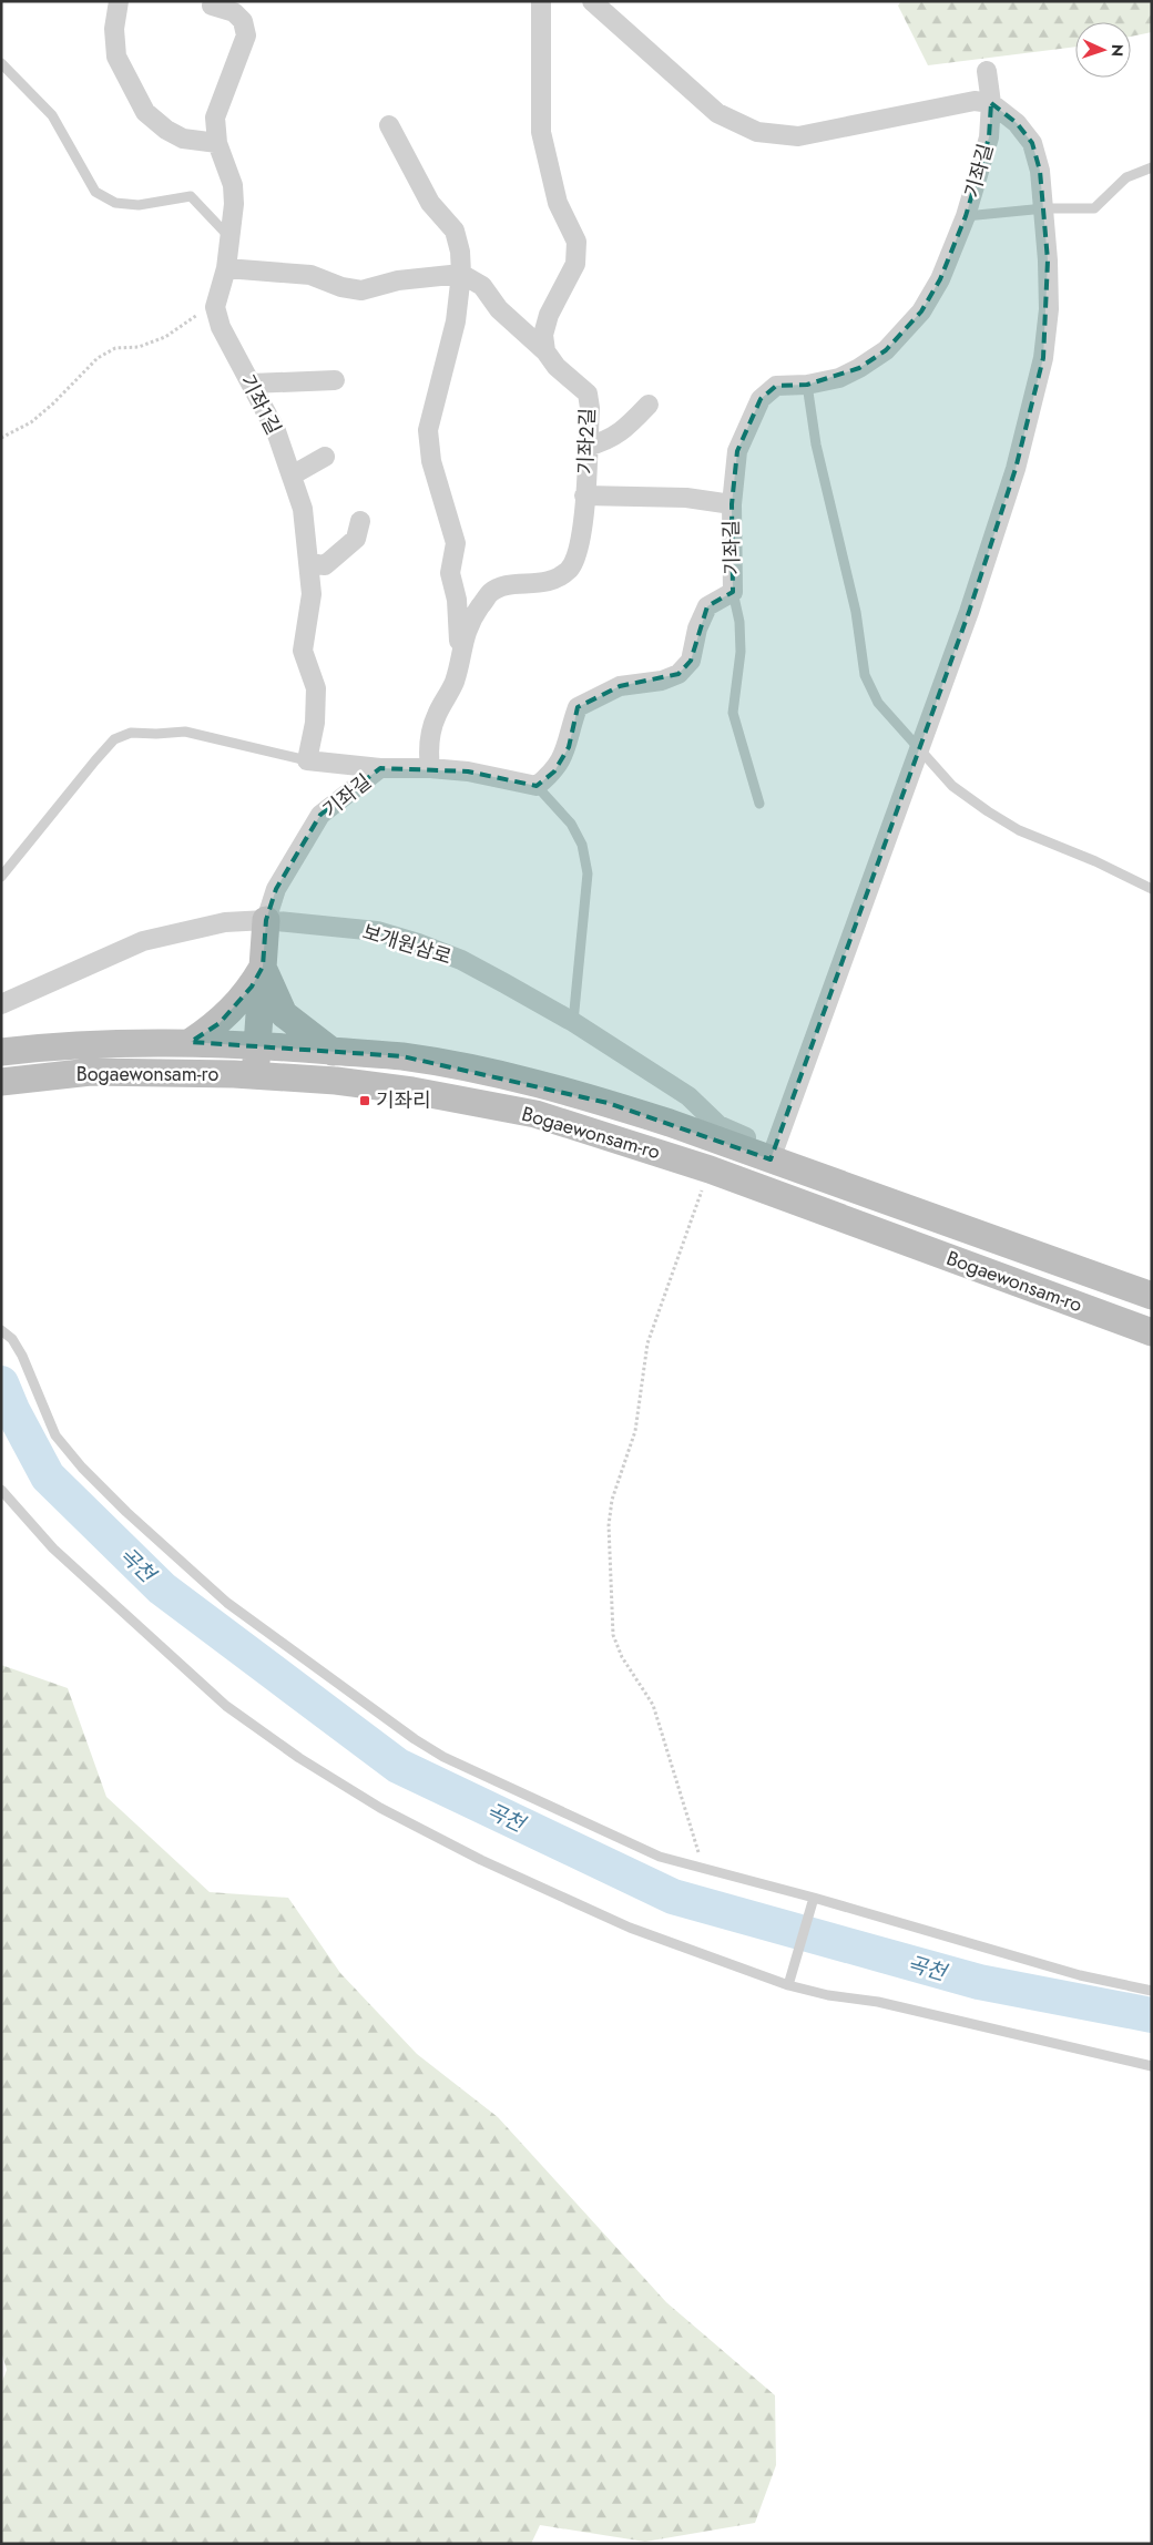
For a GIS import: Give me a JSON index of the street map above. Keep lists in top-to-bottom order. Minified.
{"streets":{"main road":["Bogaewonsam-ro"],"street":["기좌길","기좌1길","기좌2길","보개원삼로"]},"crossings":[["기좌길","기좌2길"],["기좌길","보개원삼로"],["보개원삼로","Bogaewonsam-ro"]],"water":["곡천"],"places":{"transit":["기좌리"]},"north":"right"}
